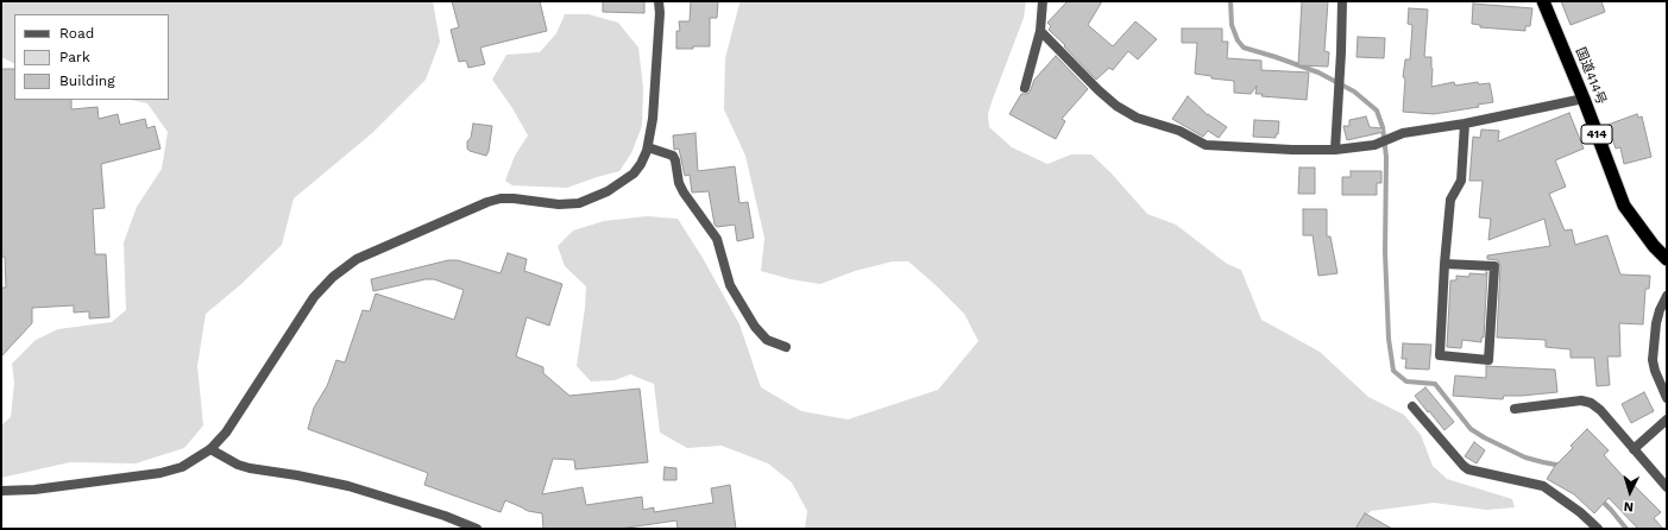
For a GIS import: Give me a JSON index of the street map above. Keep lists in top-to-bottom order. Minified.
{"streets":{"highway":["国道414号","414"]},"legend":["Road","Park","Building"],"north":"bottom"}
